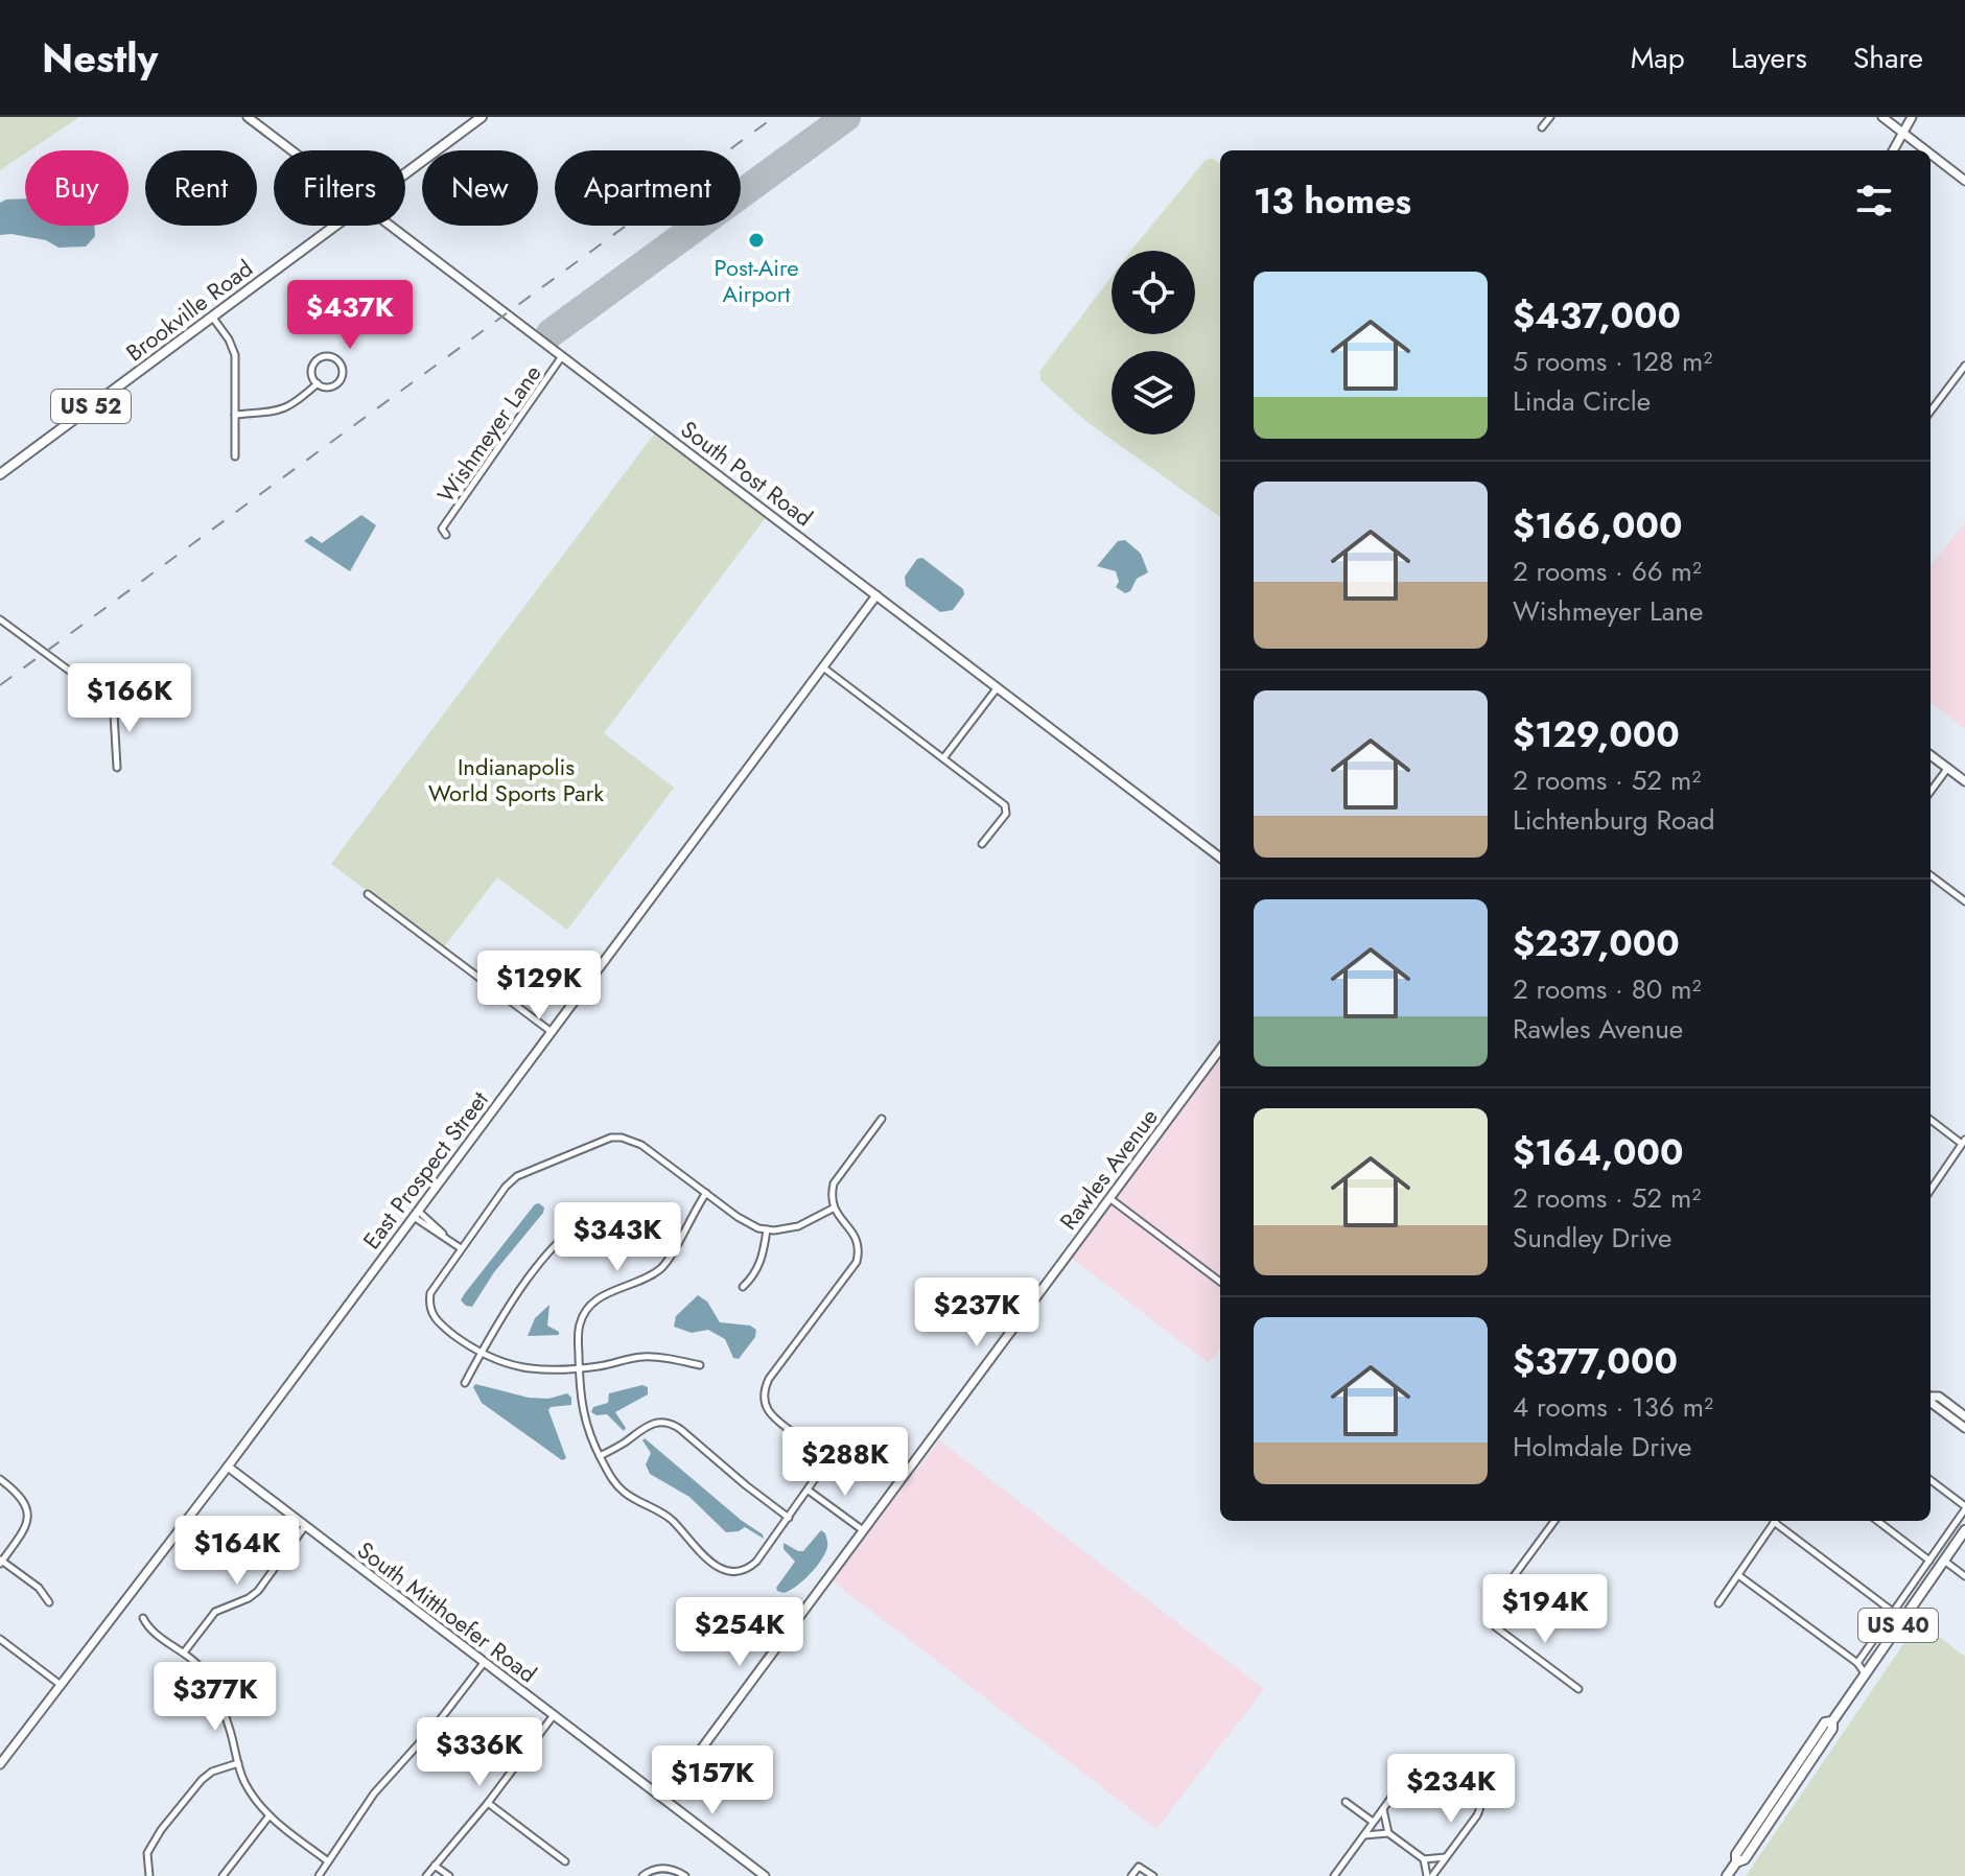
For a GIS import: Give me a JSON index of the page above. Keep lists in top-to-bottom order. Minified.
{"streets":{"main road":["Brookville Road","US 52","US 40"],"street":["Wishmeyer Lane","South Post Road","Rawles Avenue","East Prospect Street","South Mitthoefer Road"]},"crossings":[["Wishmeyer Lane","South Post Road"],["South Post Road","East Prospect Street"],["Rawles Avenue","South Mitthoefer Road"],["East Prospect Street","South Mitthoefer Road"]],"parks":["Indianapolis World Sports Park"],"places":["Post-Aire Airport"],"page":{"header":"Nestly","nav":["Map","Layers","Share"],"chip":["Buy","Rent","Filters","New","Apartment"],"heading":"13 homes","list":[{"name":"$437,000","note":"5 rooms · 128 m² · Linda Circle"},{"name":"$166,000","note":"2 rooms · 66 m² · Wishmeyer Lane"},{"name":"$129,000","note":"2 rooms · 52 m² · Lichtenburg Road"},{"name":"$237,000","note":"2 rooms · 80 m² · Rawles Avenue"},{"name":"$164,000","note":"2 rooms · 52 m² · Sundley Drive"},{"name":"$377,000","note":"4 rooms · 136 m² · Holmdale Drive"}],"price":["$437K","$166K","$129K","$343K","$237K","$288K","$164K","$194K","$254K","$377K","$336K","$157K","$234K"]}}
